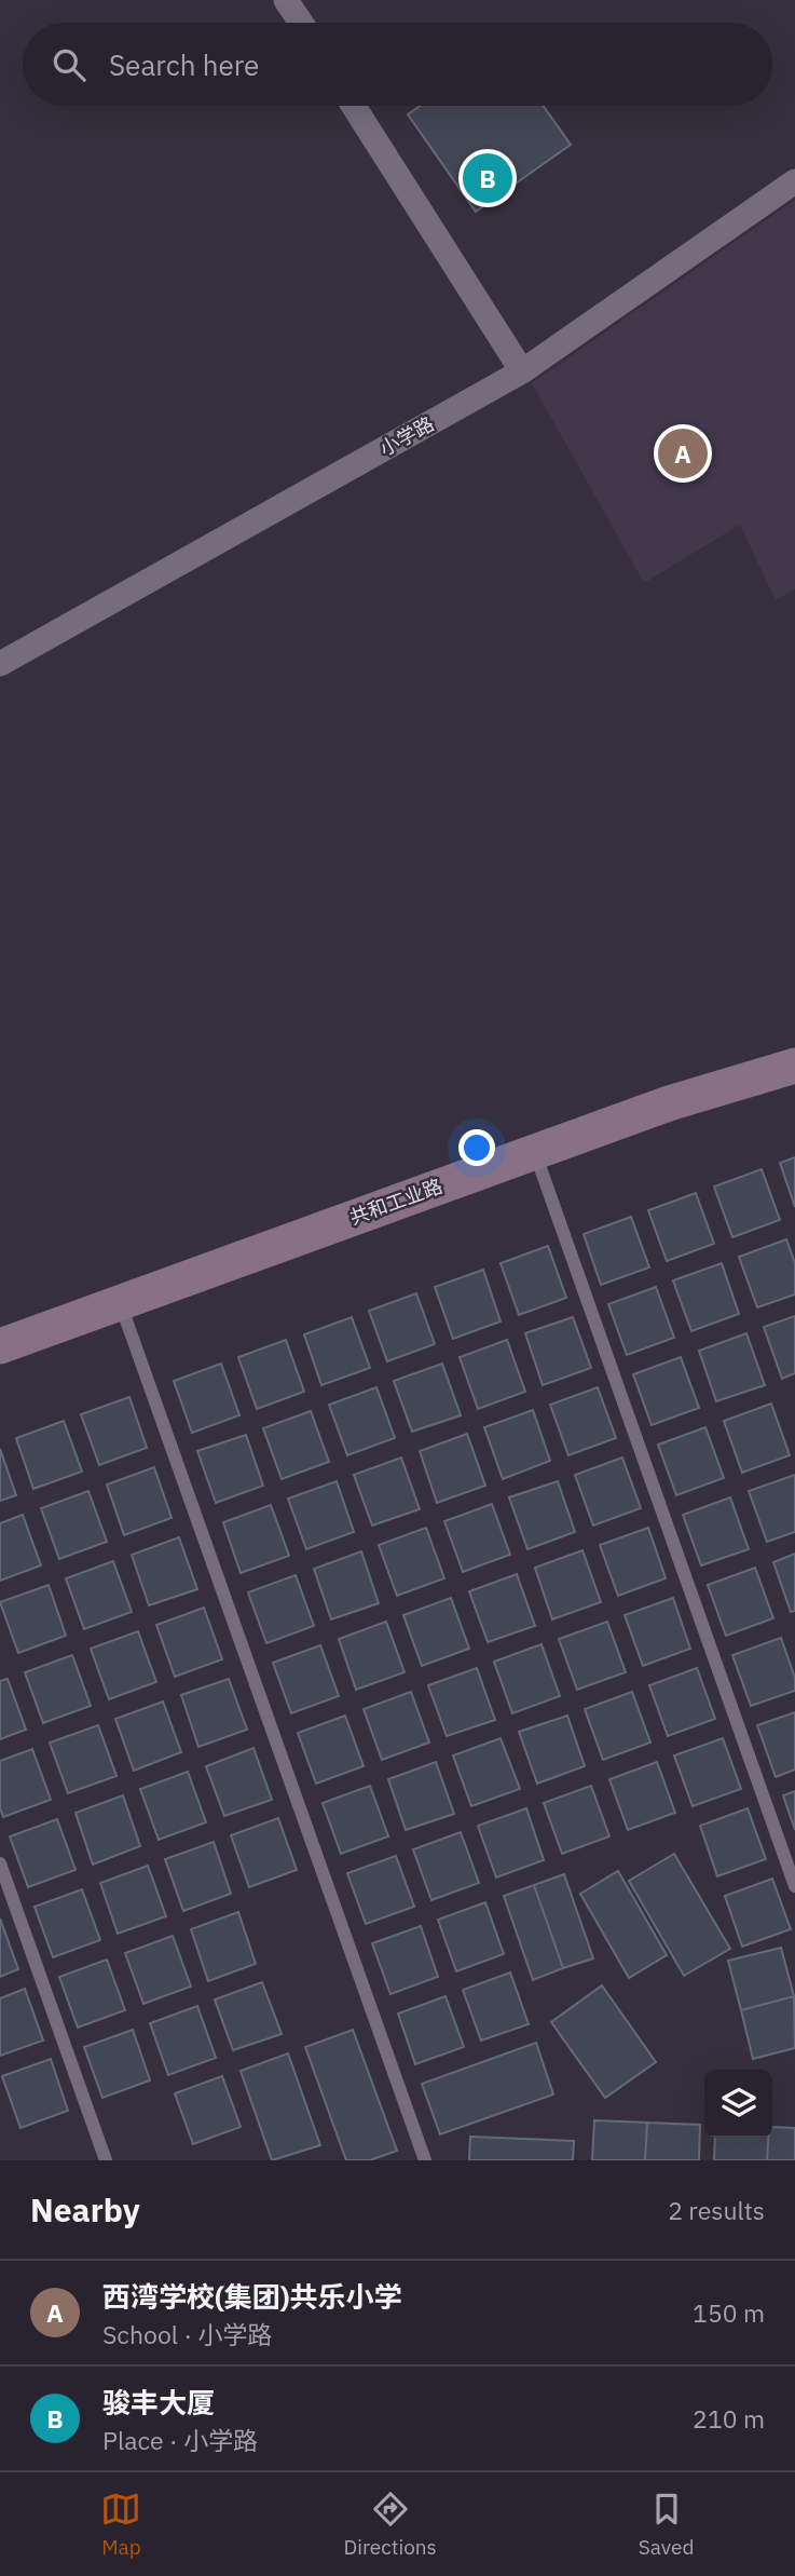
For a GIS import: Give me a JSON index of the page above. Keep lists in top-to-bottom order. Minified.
{"streets":{"street":["小学路","共和工业路"]},"page":{"search":"Search here","pins":["B","A"],"heading":["Nearby","2 results"],"list":[{"mark":"A","name":"西湾学校(集团)共乐小学","note":"School · 小学路","value":"150 m"},{"mark":"B","name":"骏丰大厦","note":"Place · 小学路","value":"210 m"}],"nav":["Map","Directions","Saved"]}}
